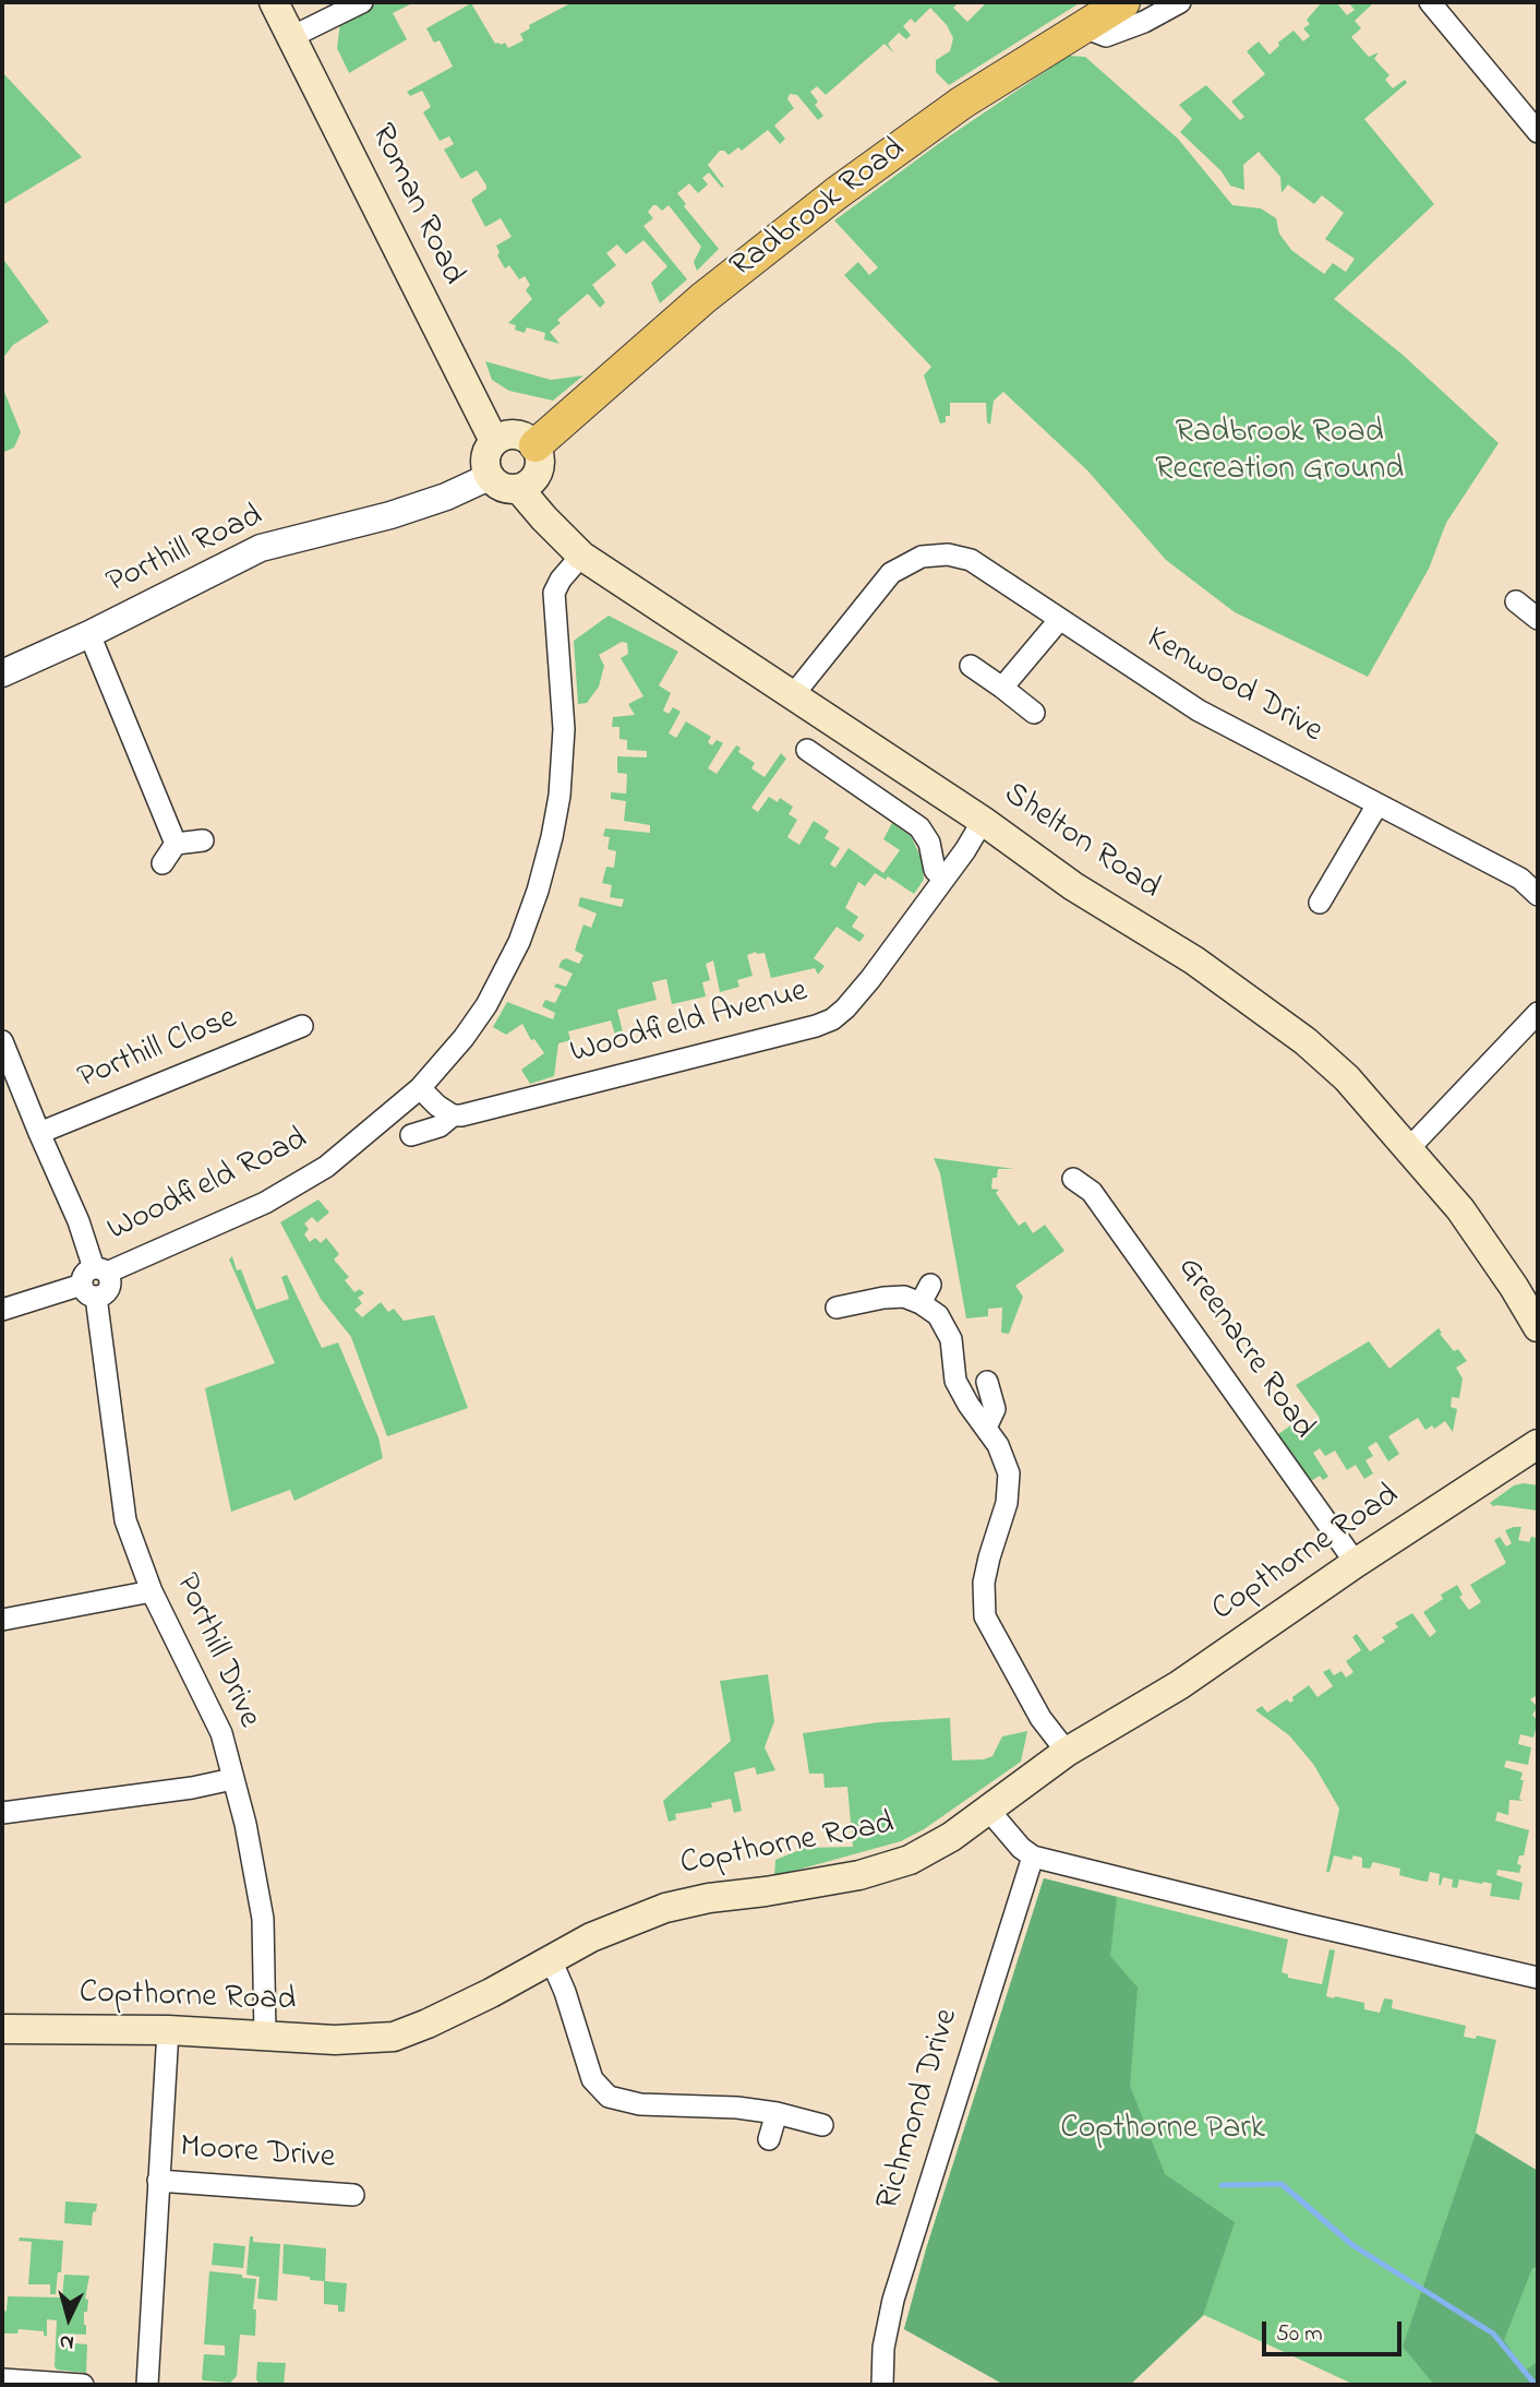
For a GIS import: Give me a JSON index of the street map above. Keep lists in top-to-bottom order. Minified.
{"streets":{"main road":["Roman Road","Radbrook Road","Shelton Road","Copthorne Road"],"street":["Porthill Road","Kenwood Drive","Woodfield Avenue","Porthill Close","Woodfield Road","Greenacre Road","Porthill Drive","Richmond Drive","Moore Drive"]},"crossings":[["Roman Road","Radbrook Road"],["Roman Road","Porthill Road"],["Roman Road","Shelton Road"],["Radbrook Road","Porthill Road"],["Radbrook Road","Shelton Road"],["Porthill Road","Shelton Road"],["Kenwood Drive","Shelton Road"],["Shelton Road","Woodfield Avenue"],["Shelton Road","Woodfield Road"],["Porthill Close","Porthill Drive"],["Woodfield Road","Porthill Drive"],["Greenacre Road","Copthorne Road"],["Copthorne Road","Porthill Drive"]],"parks":["Radbrook Road Recreation Ground","Copthorne Park"],"scale_bar":"50 m","north":"bottom"}
